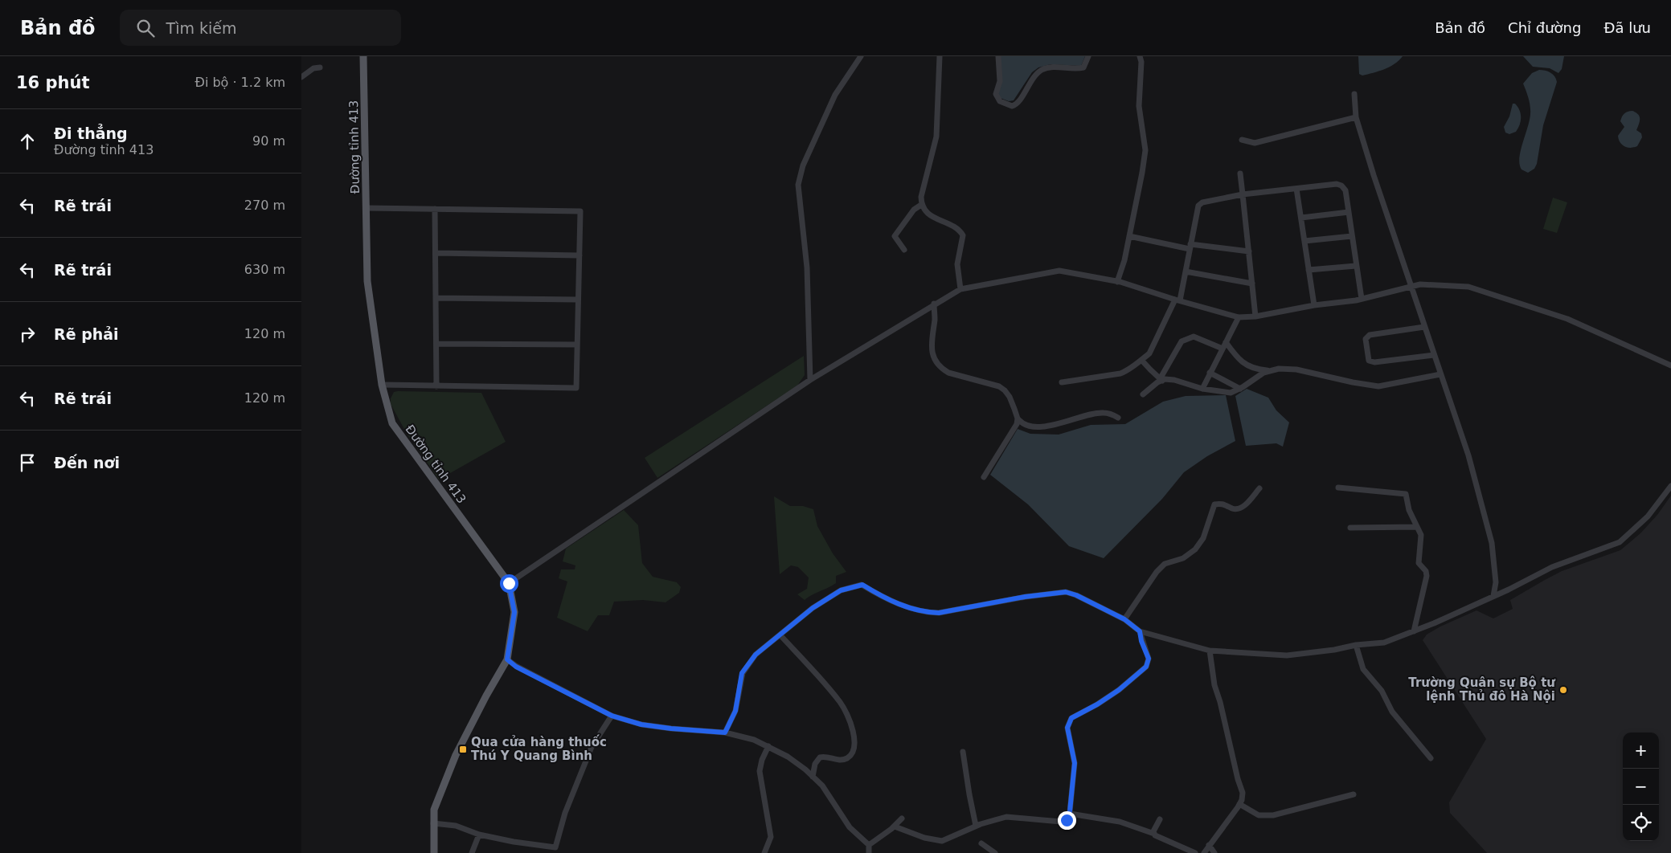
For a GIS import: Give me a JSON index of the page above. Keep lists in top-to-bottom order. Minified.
{"streets":{"main road":["Đường tỉnh 413"]},"places":{"other":["Trường Quân sự Bộ tư lệnh Thủ đô Hà Nội"],"transit":["Qua cửa hàng thuốc Thú Y Quang Bình"]},"page":{"header":"Bản đồ","search":"Tìm kiếm","nav":["Bản đồ","Chỉ đường","Đã lưu"],"heading":["16 phút","Đi bộ · 1.2 km"],"list":[["Đi thẳng","Đường tỉnh 413","90 m"],["Rẽ trái","270 m"],["Rẽ trái","630 m"],["Rẽ phải","120 m"],["Rẽ trái","120 m"],"Đến nơi"],"map_buttons":["+","−"]}}
